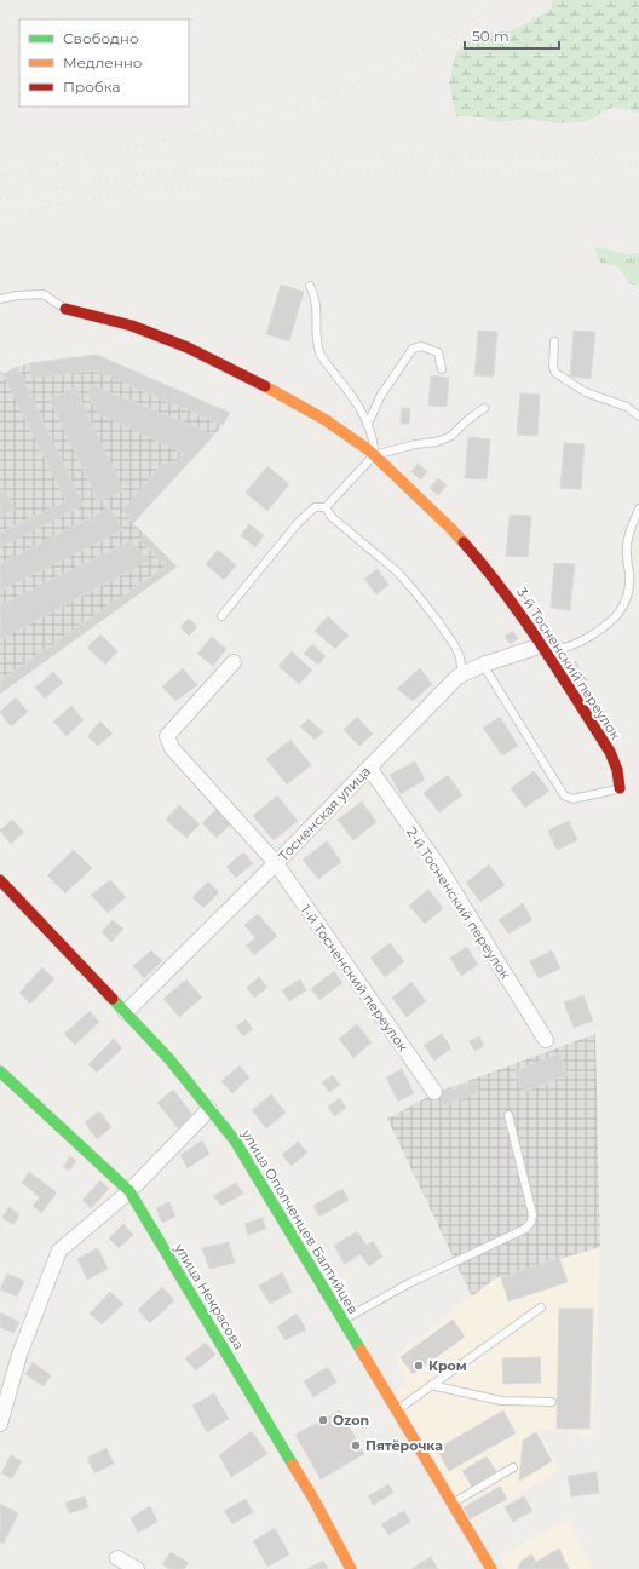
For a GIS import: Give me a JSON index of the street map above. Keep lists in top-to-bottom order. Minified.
{"streets":{"street":["3-й Тосненский переулок","Тосненская улица","2-й Тосненский переулок","1-й Тосненский переулок","улица Ополченцев Балтийцев","улица Некрасова"]},"crossings":[["3-й Тосненский переулок","Тосненская улица"],["Тосненская улица","2-й Тосненский переулок"],["Тосненская улица","1-й Тосненский переулок"],["Тосненская улица","улица Ополченцев Балтийцев"]],"places":["Кром","Ozon","Пятёрочка"],"legend":["Свободно","Медленно","Пробка"],"scale_bar":"50 m"}
